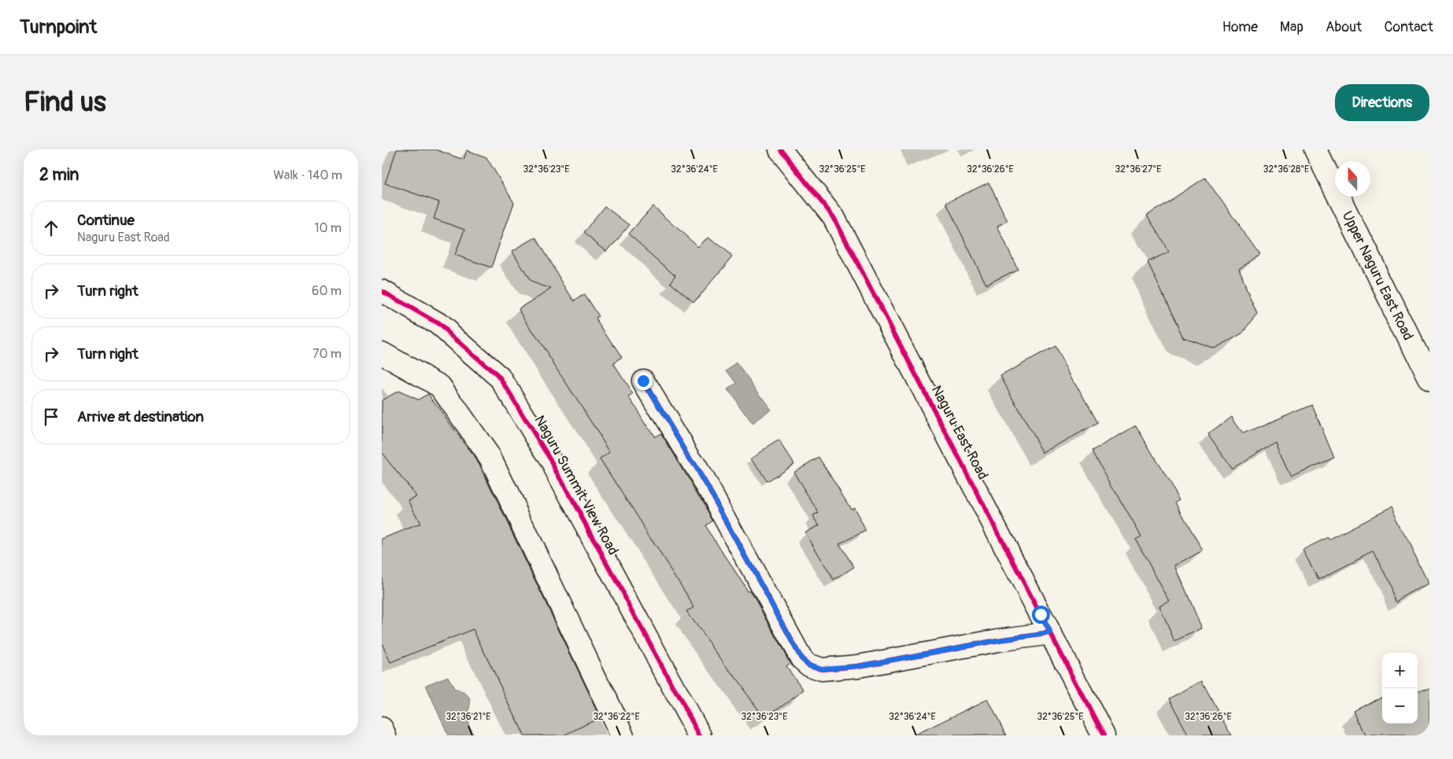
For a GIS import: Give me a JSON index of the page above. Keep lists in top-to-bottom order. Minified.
{"streets":{"street":["Upper Naguru East Road","Naguru East Road","Naguru Summit View Road"]},"north":"top","page":{"header":"Turnpoint","nav":["Home","Map","About","Contact"],"buttons":"Directions","title":"Find us","heading":["2 min","Walk · 140 m"],"list":[["Continue","Naguru East Road","10 m"],["Turn right","60 m"],["Turn right","70 m"],"Arrive at destination"],"map_buttons":["+","−"]},"coordinates":["32°36'23\"E","32°36'24\"E","32°36'25\"E","32°36'26\"E","32°36'27\"E","32°36'28\"E","32°36'21\"E","32°36'22\"E"]}
